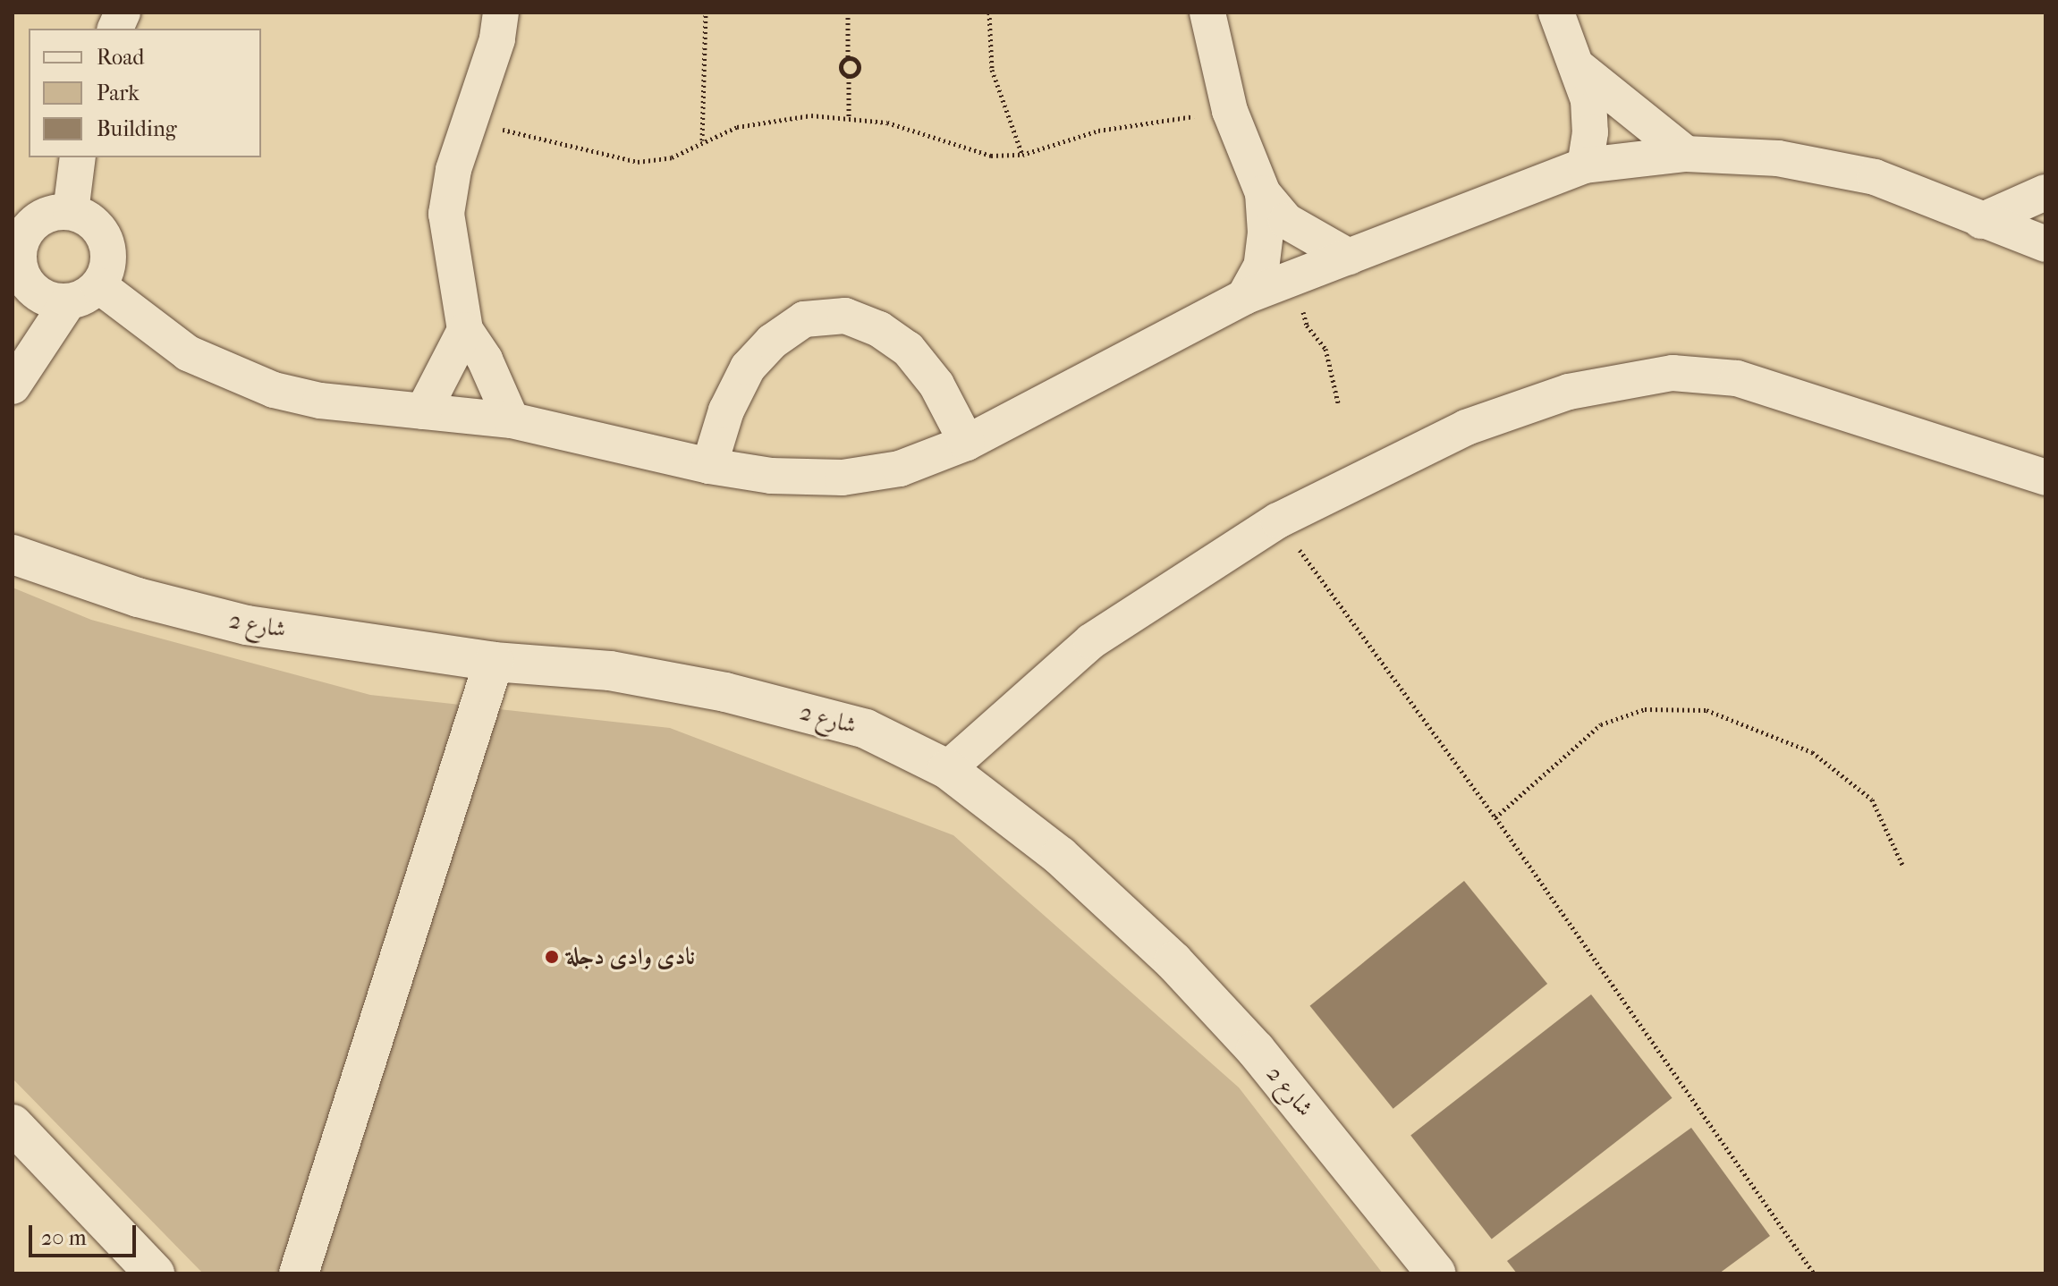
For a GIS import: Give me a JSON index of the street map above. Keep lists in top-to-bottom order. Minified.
{"streets":{"street":["شارع 2"]},"places":["نادى وادى دجلة"],"legend":["Road","Park","Building"],"scale_bar":"20 m"}
